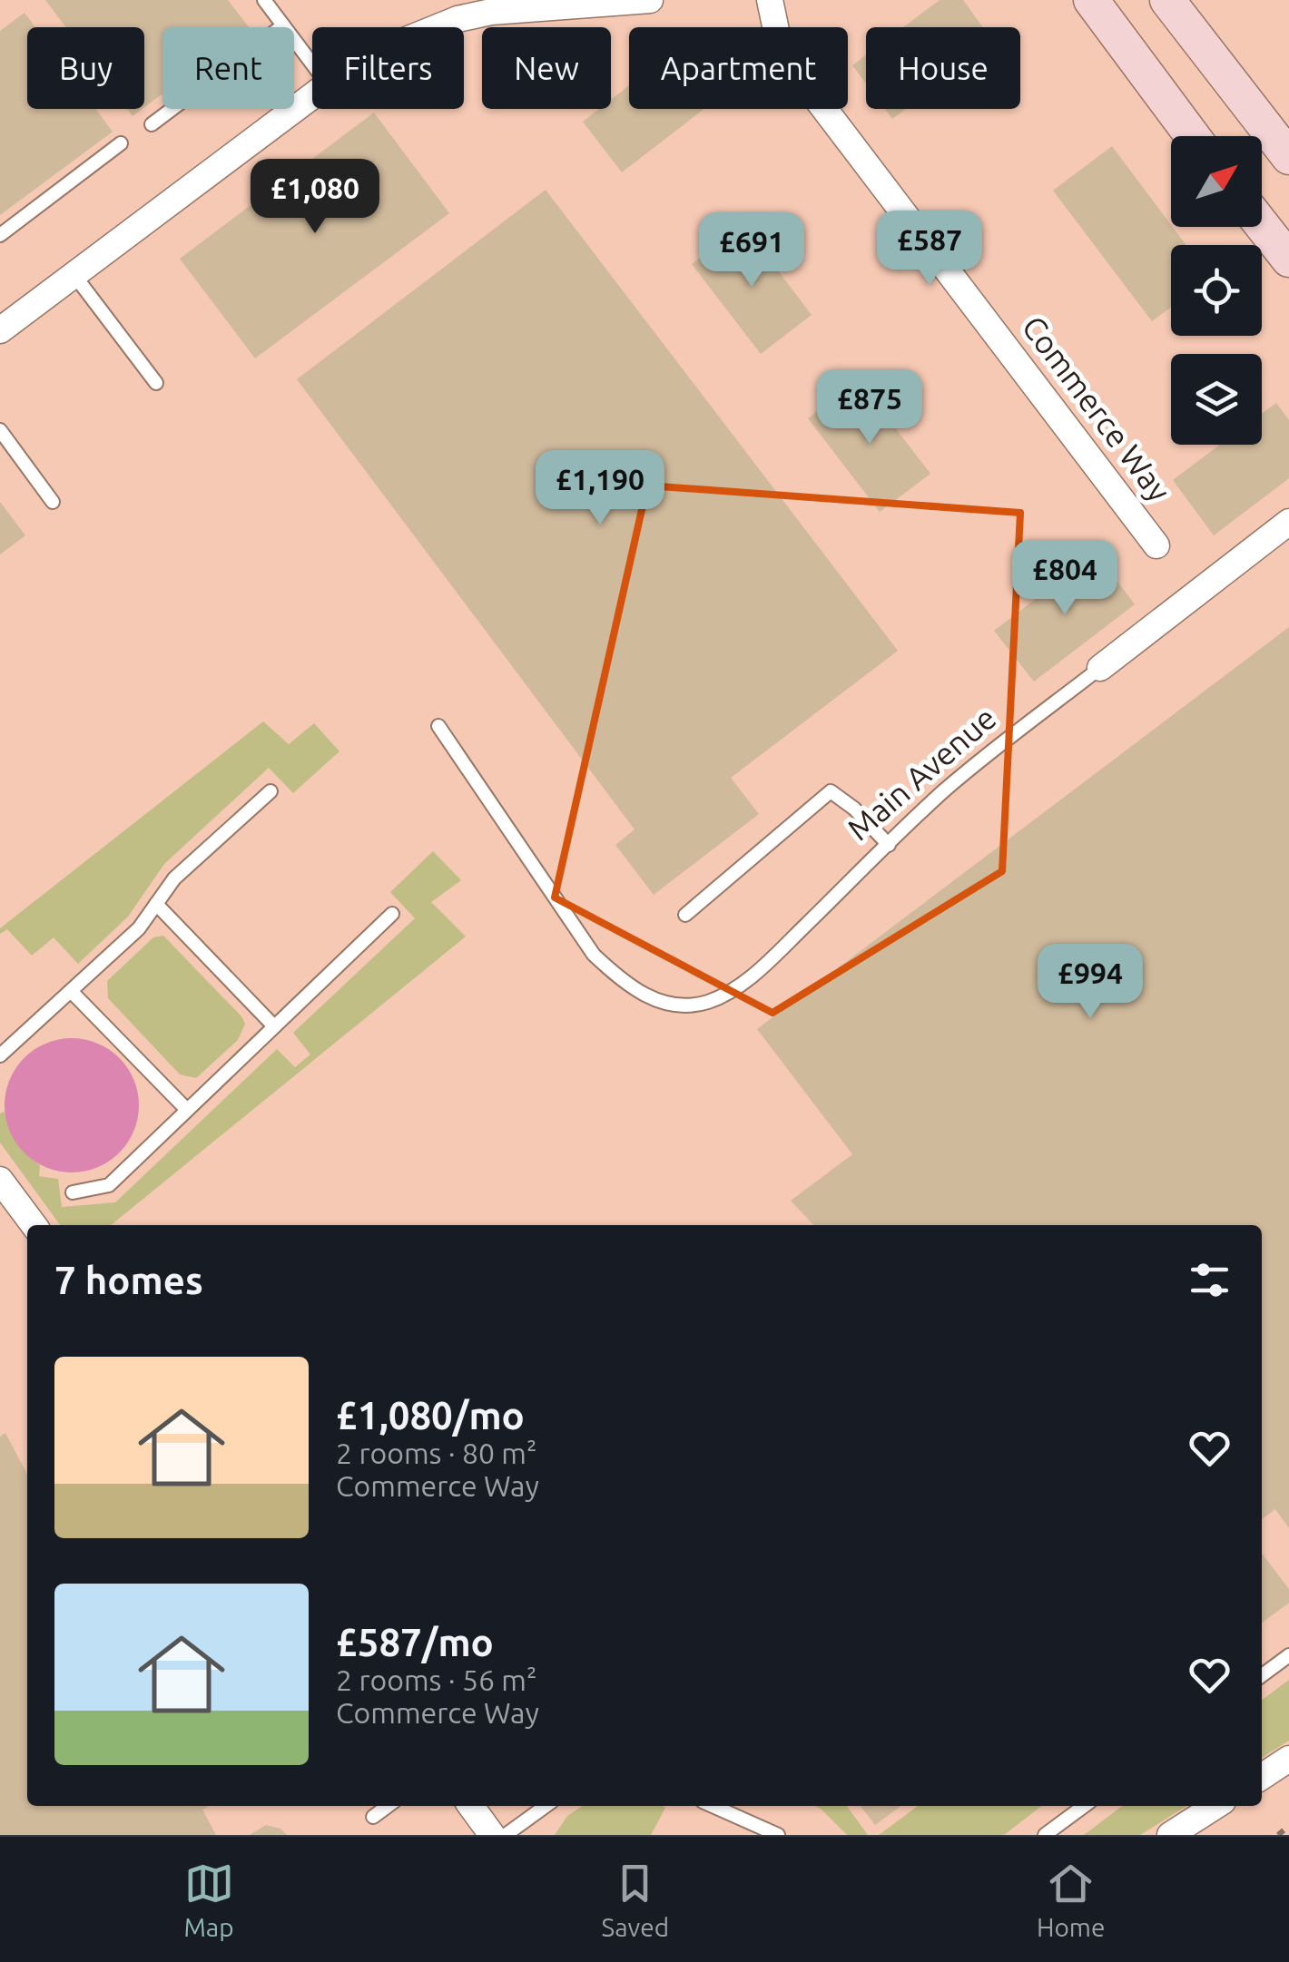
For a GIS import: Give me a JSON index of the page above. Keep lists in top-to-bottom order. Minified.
{"streets":{"street":["Commerce Way","Main Avenue"]},"north":"top right","page":{"chip":["Buy","Rent","Filters","New","Apartment","House"],"price":["£1,080","£587","£691","£875","£1,190","£804","£994"],"heading":"7 homes","list":[{"name":"£1,080/mo","note":"2 rooms · 80 m² · Commerce Way"},{"name":"£587/mo","note":"2 rooms · 56 m² · Commerce Way"}],"tabs":["Map","Saved","Home"]}}
